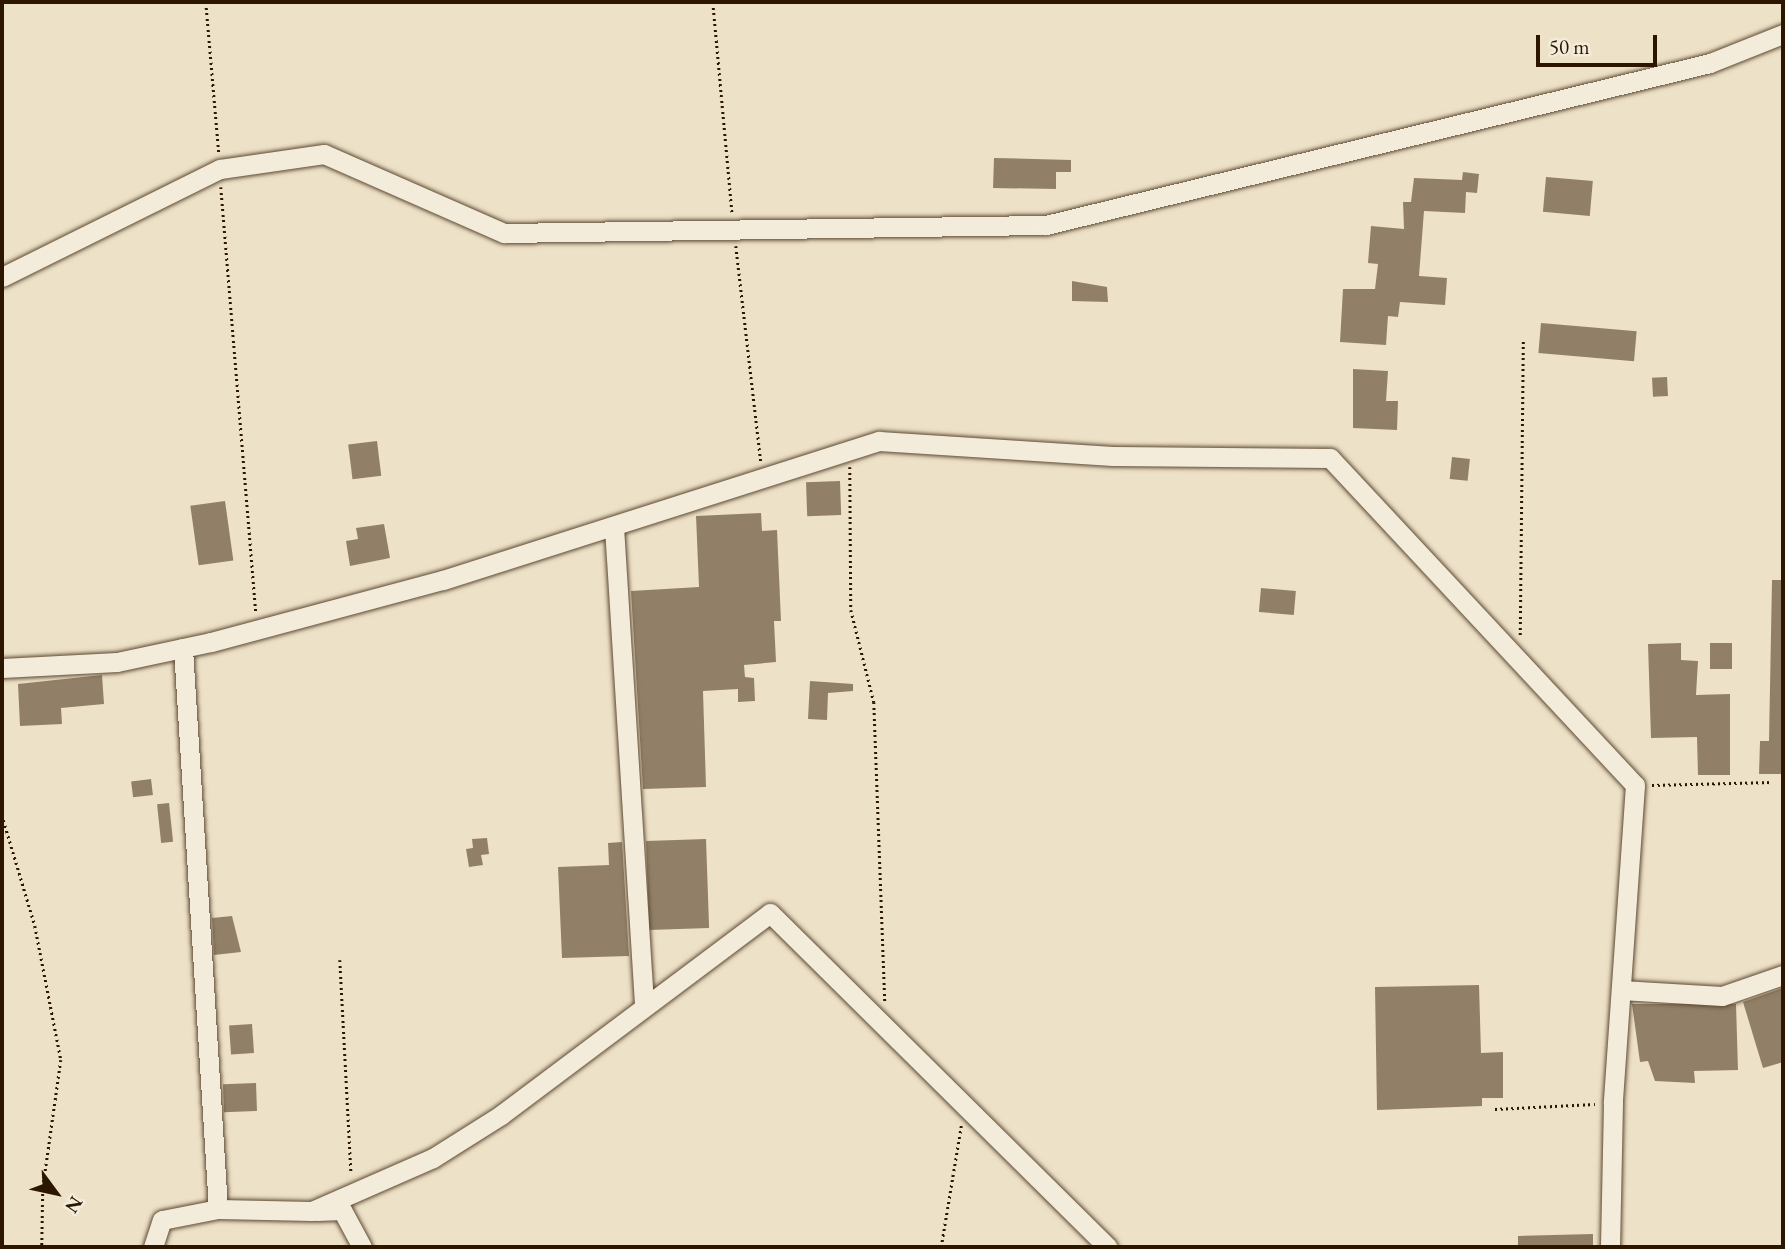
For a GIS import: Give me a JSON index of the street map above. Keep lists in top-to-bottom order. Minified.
{"scale_bar":"50 m","north":"bottom right"}
